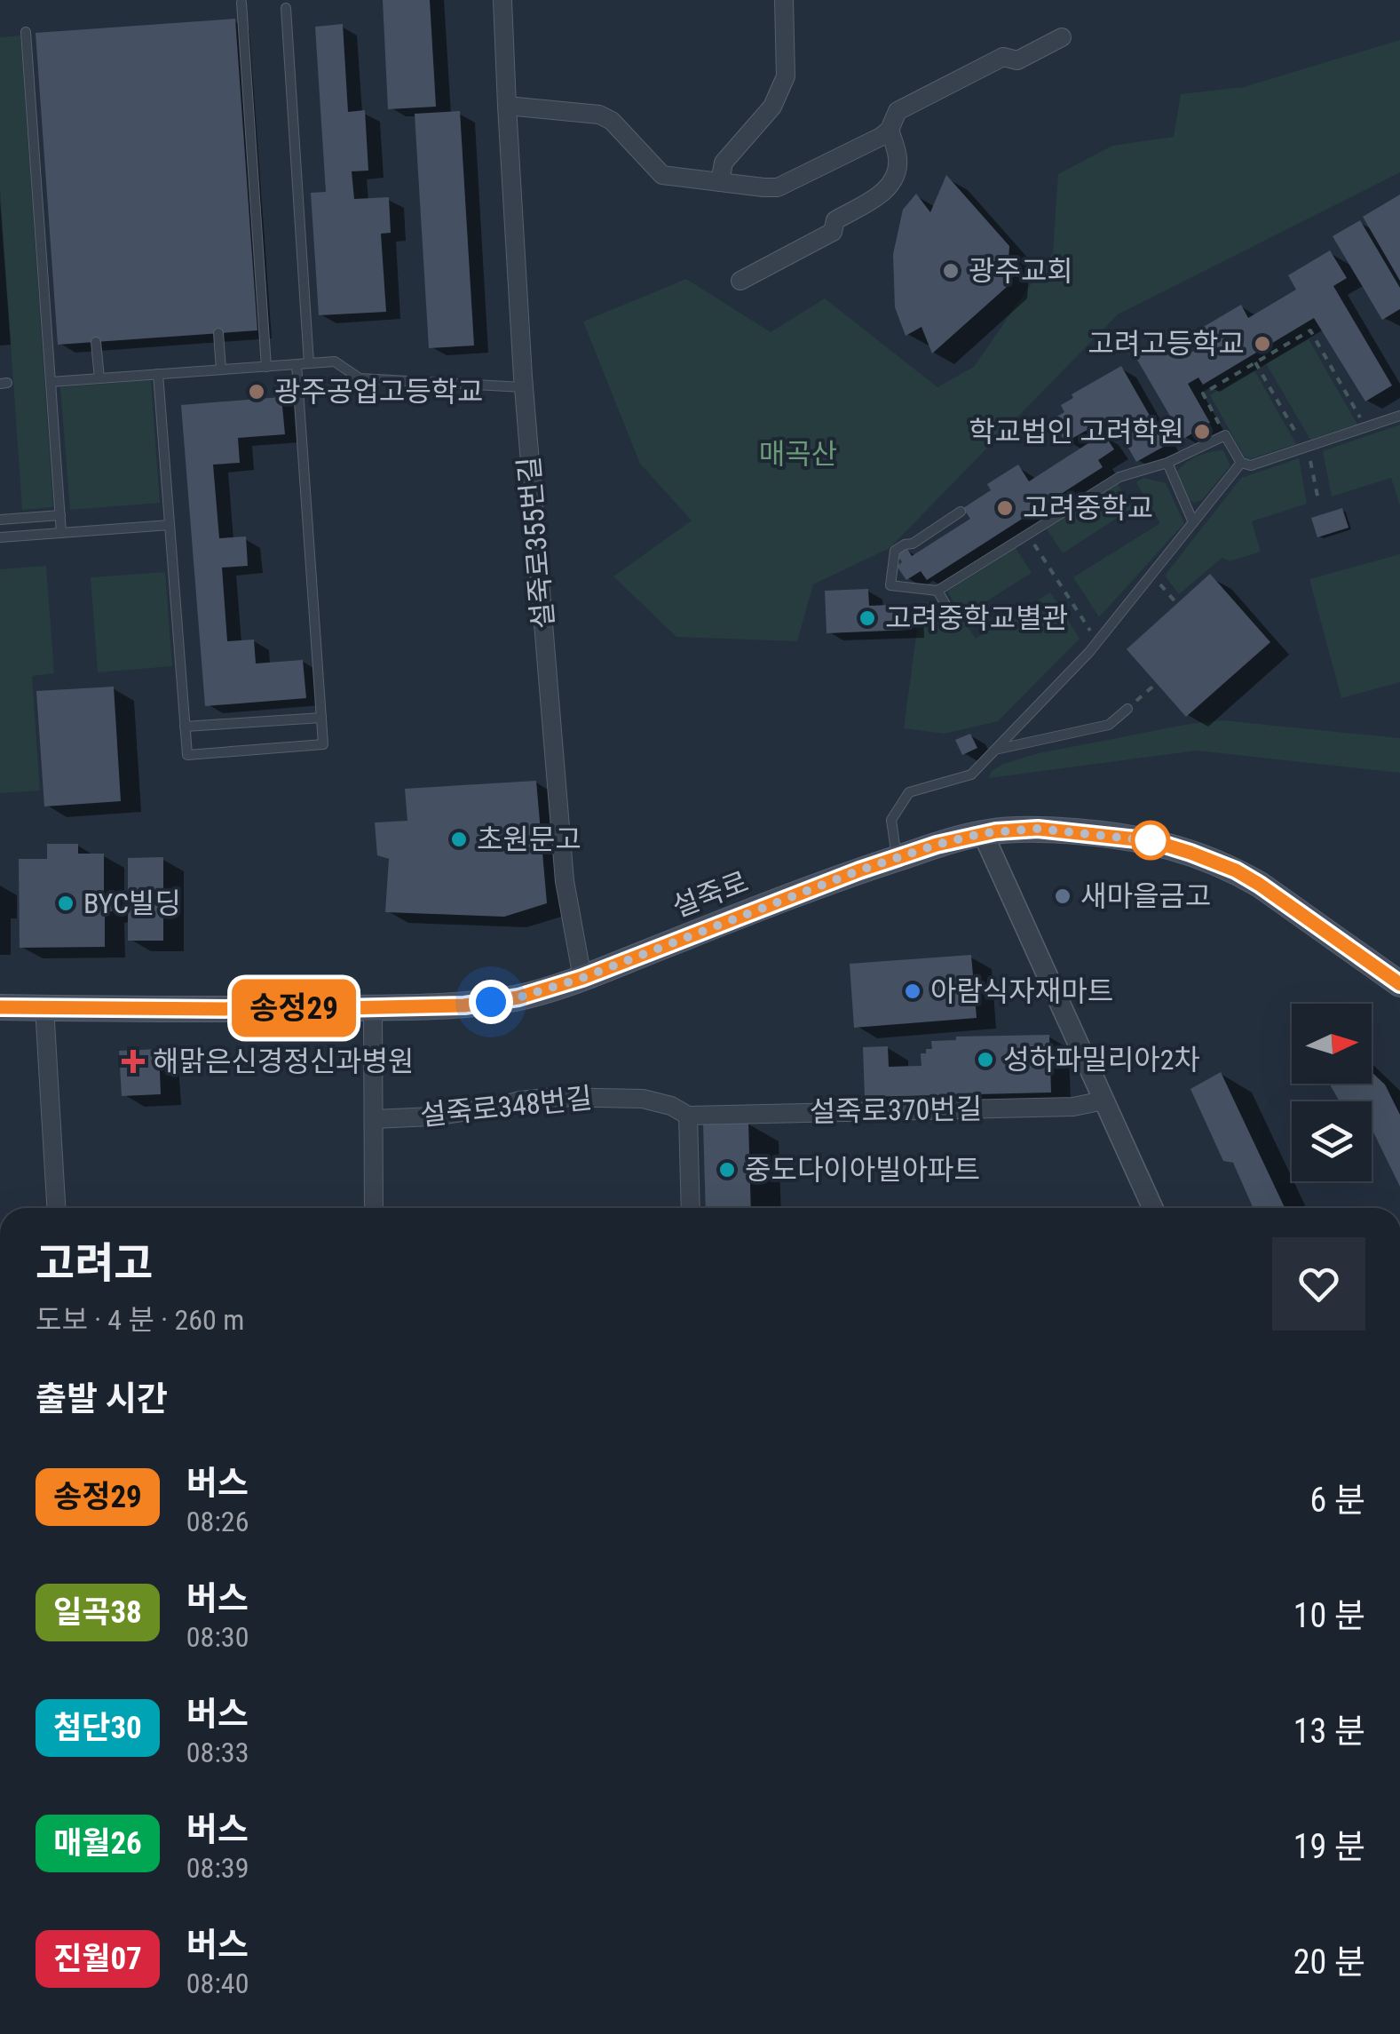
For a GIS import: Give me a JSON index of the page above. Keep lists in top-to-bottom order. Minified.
{"streets":{"main road":["설죽로"],"street":["설죽로355번길","설죽로348번길","설죽로370번길"]},"crossings":[["설죽로355번길","설죽로"],["설죽로348번길","설죽로370번길"]],"parks":["매곡산"],"places":{"other":["광주교회","고려고등학교","광주공업고등학교","학교법인 고려학원","고려중학교","고려중학교별관","초원문고","새마을금고","BYC빌딩","아람식자재마트","성하파밀리아2차","중도다이아빌아파트"],"health":["해맑은신경정신과병원"]},"lines":["bus line 송정29"],"north":"right","page":{"on_map":"송정29","heading":[["고려고","도보 · 4 분 · 260 m"],"출발 시간"],"list":[{"mark":"송정29","name":"버스","note":"08:26","value":"6 분"},{"mark":"일곡38","name":"버스","note":"08:30","value":"10 분"},{"mark":"첨단30","name":"버스","note":"08:33","value":"13 분"},{"mark":"매월26","name":"버스","note":"08:39","value":"19 분"},{"mark":"진월07","name":"버스","note":"08:40","value":"20 분"}]}}
